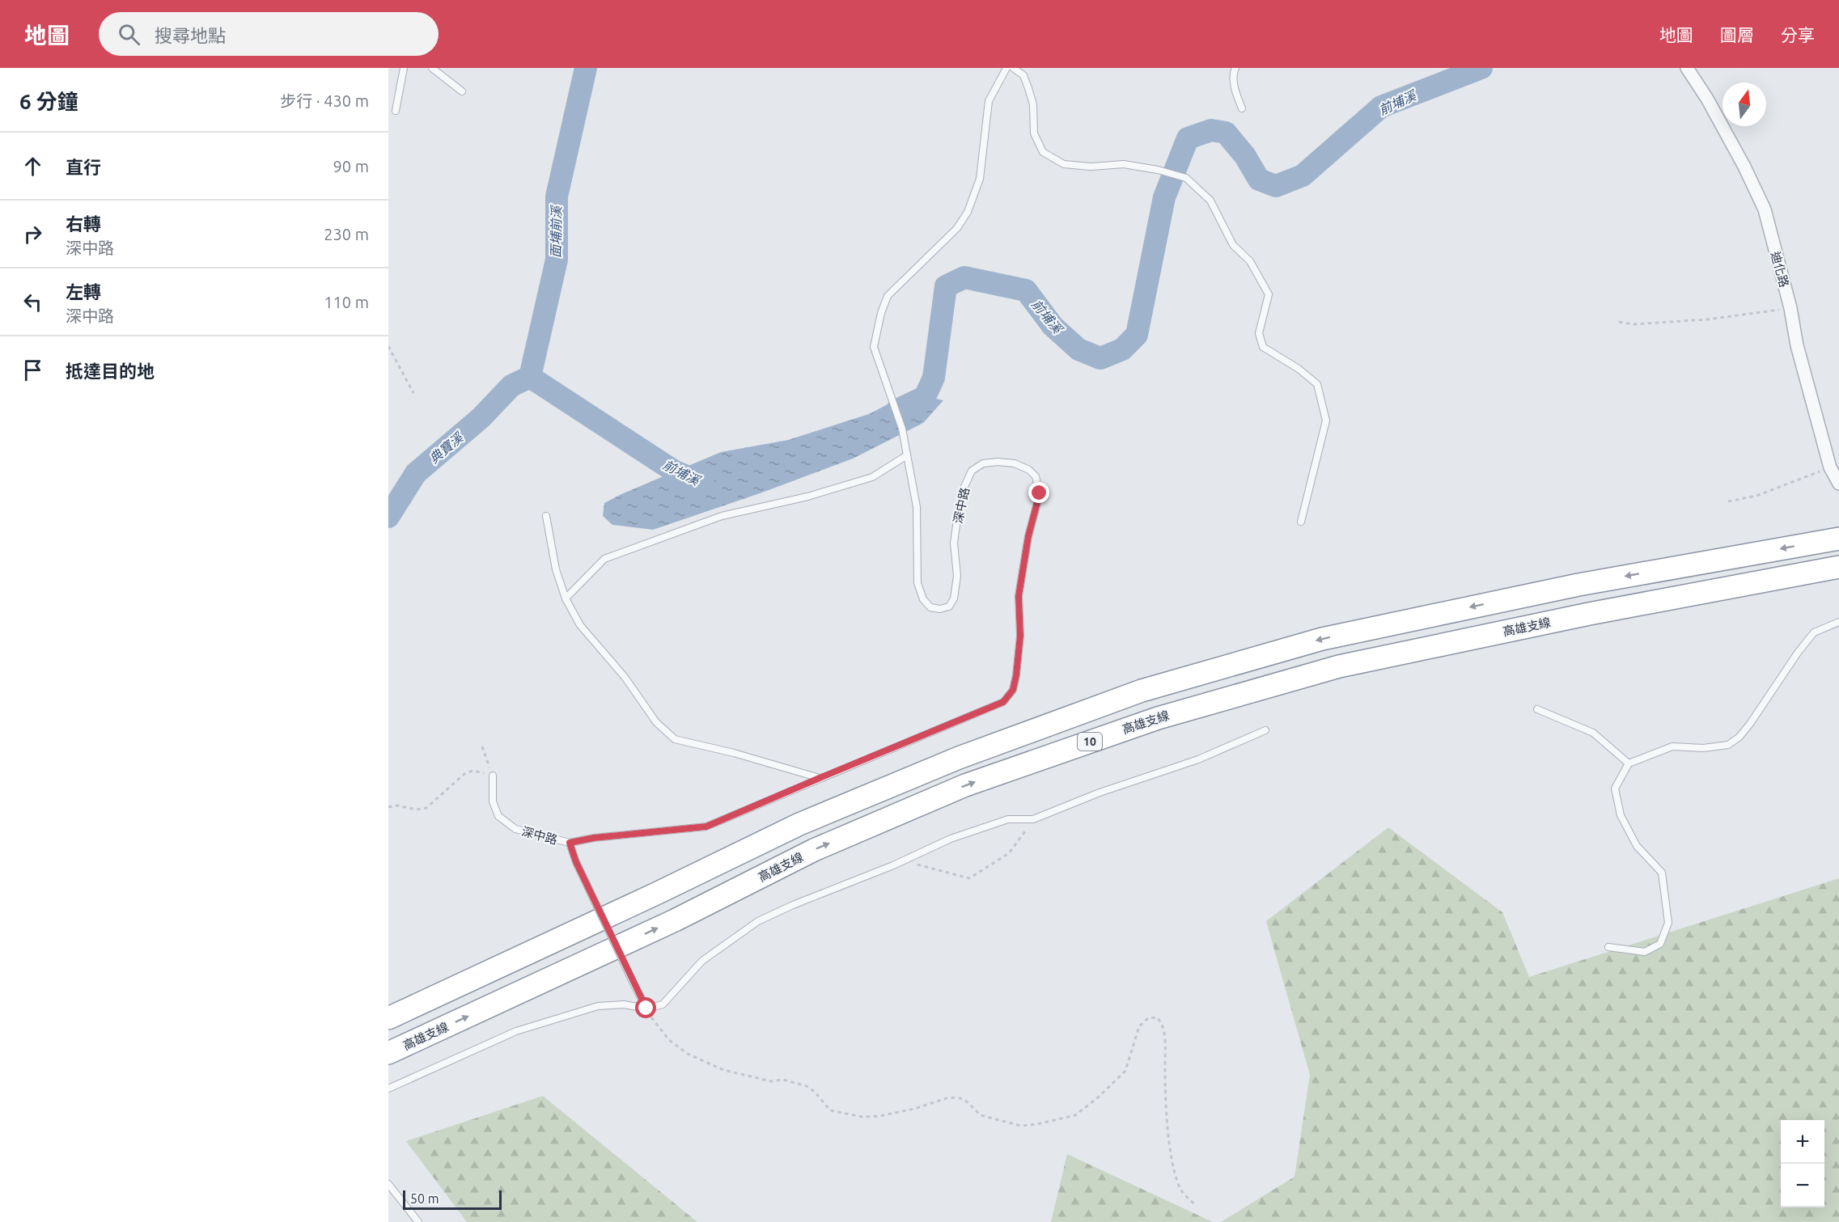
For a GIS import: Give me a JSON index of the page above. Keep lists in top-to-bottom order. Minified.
{"streets":{"highway":["高雄支線","10"],"street":["迪化路"],"lane":["深中路"]},"water":["前埔溪","面埔前溪","典寶溪"],"scale_bar":"50 m","north":"top","page":{"header":"地圖","search":"搜尋地點","nav":["地圖","圖層","分享"],"heading":["6 分鐘","步行 · 430 m"],"list":[["直行","90 m"],["右轉","深中路","230 m"],["左轉","深中路","110 m"],"抵達目的地"],"map_buttons":["+","−"],"scale":"50 m"}}
